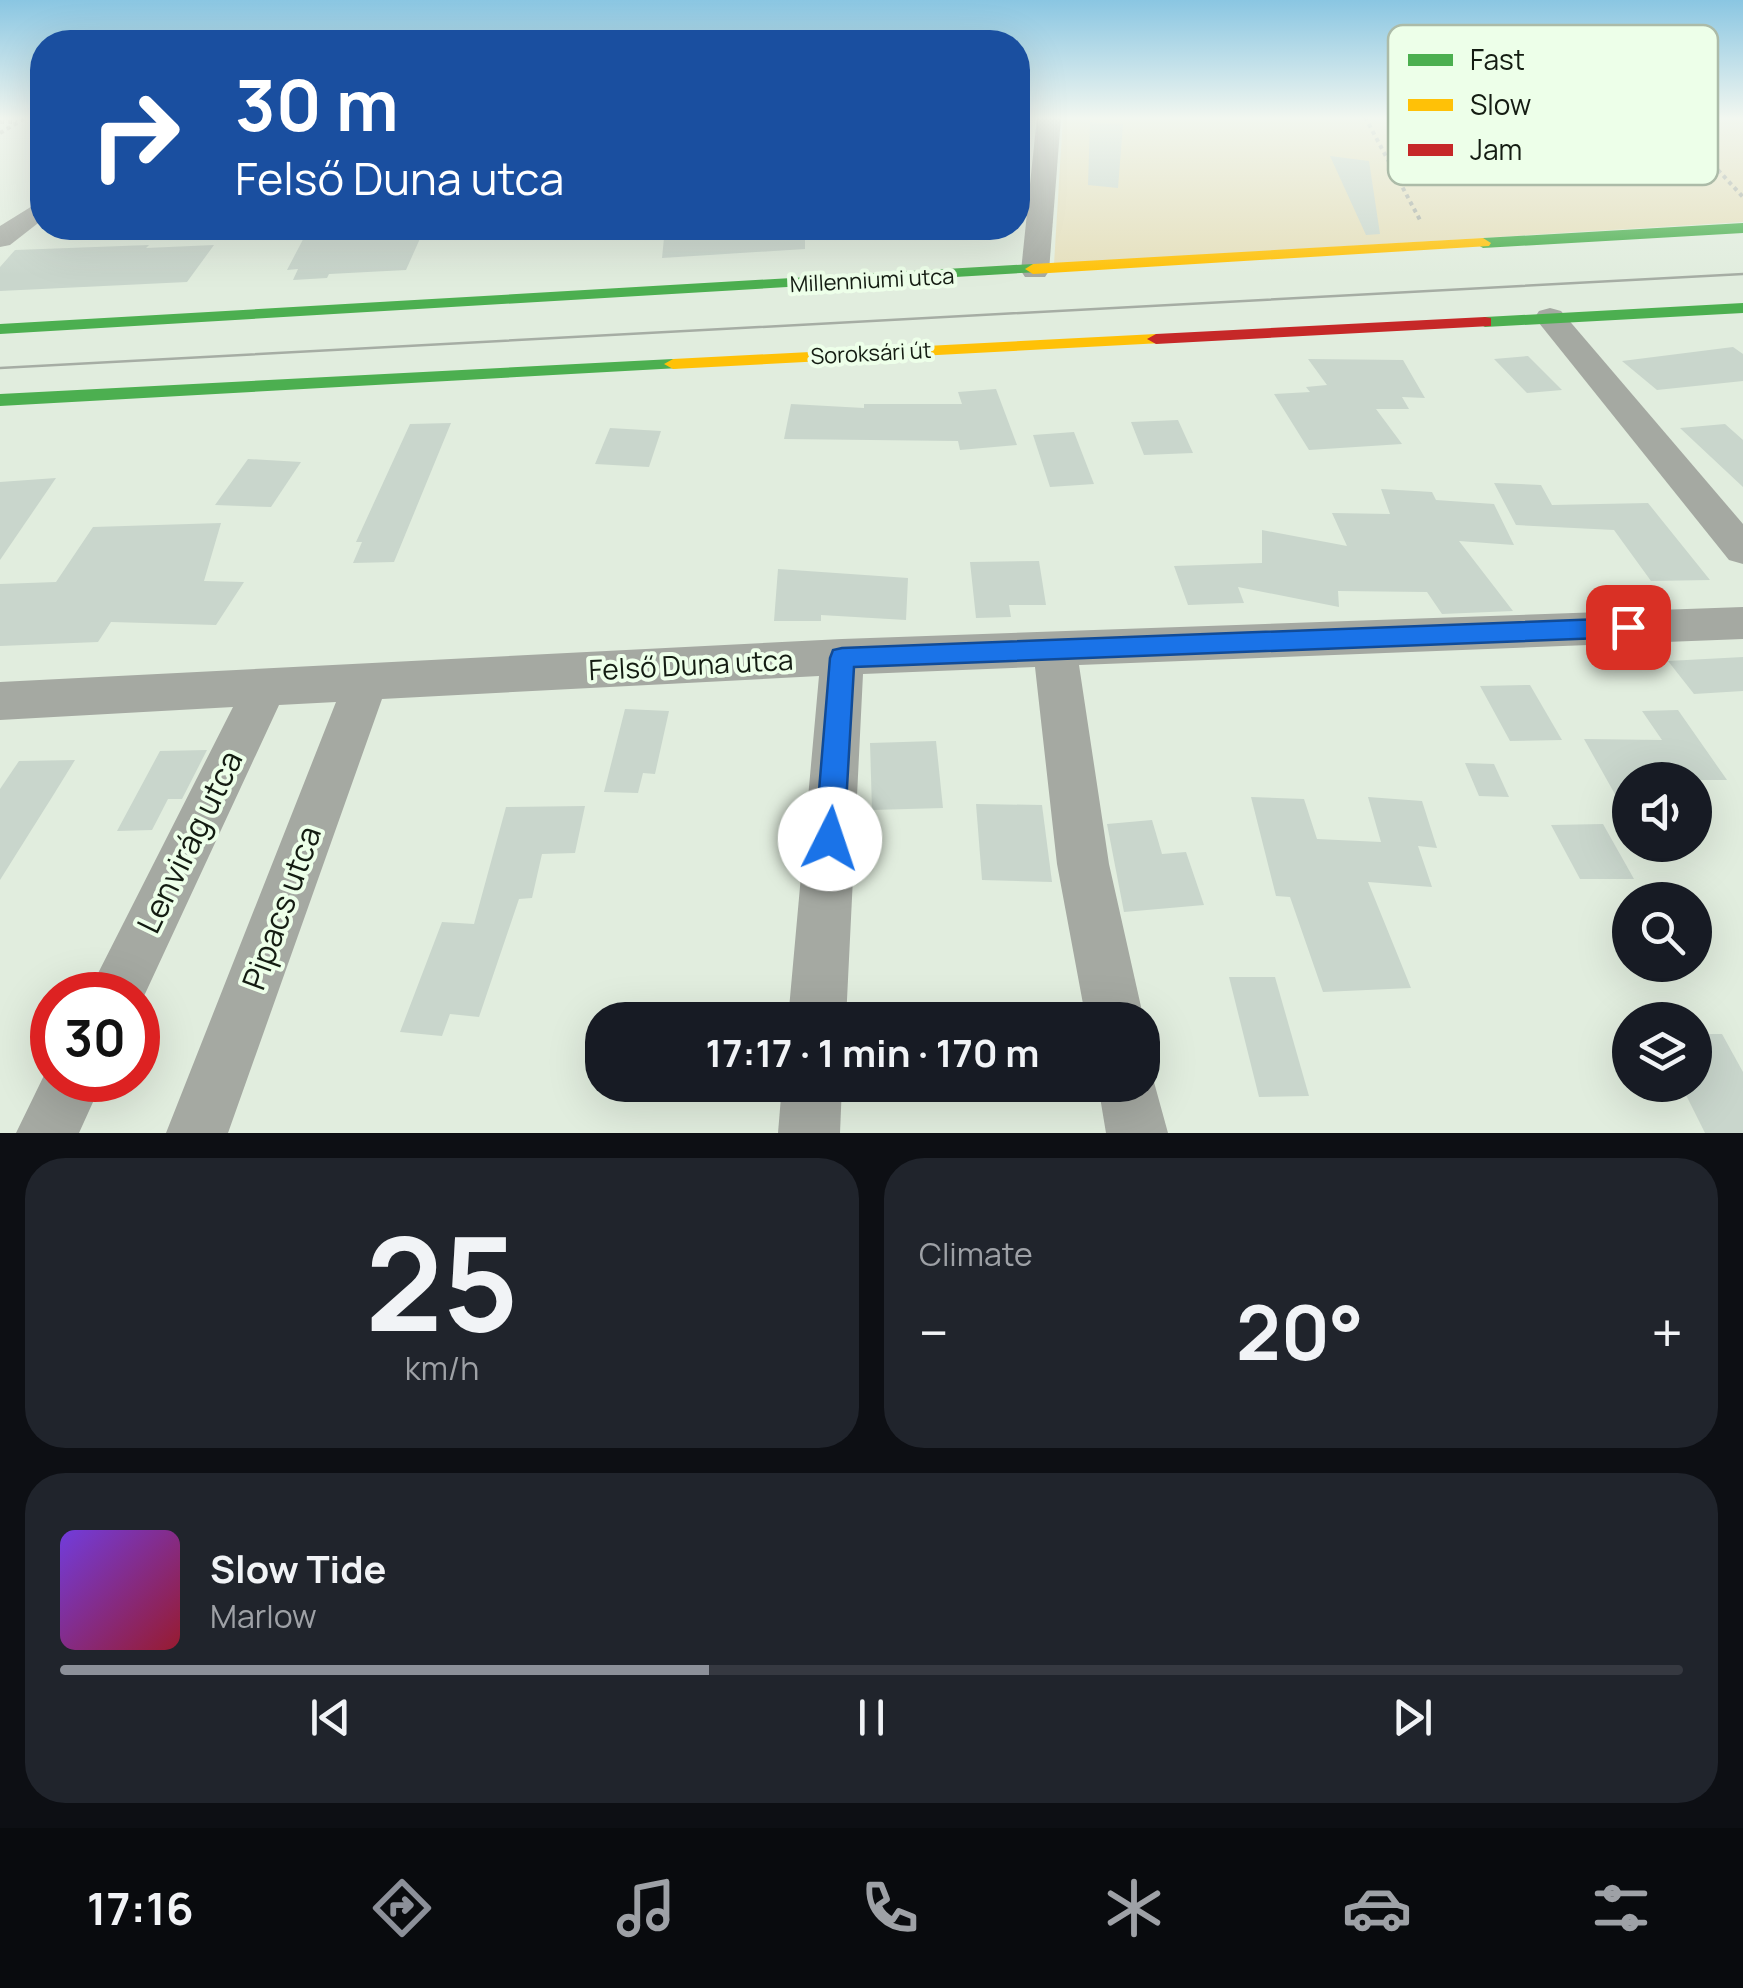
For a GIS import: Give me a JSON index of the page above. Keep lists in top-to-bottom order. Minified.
{"streets":{"street":["Millenniumi utca","Soroksári út","Felső Duna utca","Lenvirág utca","Pipacs utca"]},"crossings":[["Felső Duna utca","Lenvirág utca"],["Felső Duna utca","Pipacs utca"]],"legend":["Fast","Slow","Jam"],"page":{"turn":["30 m","Felső Duna utca"],"limit":"30","trip":"17:17 · 1 min · 170 m","tile":[["25","km/h"],"Climate"],"heat":["−","20°","+"],"song":["Slow Tide","Marlow"],"tabs":"17:16"}}
